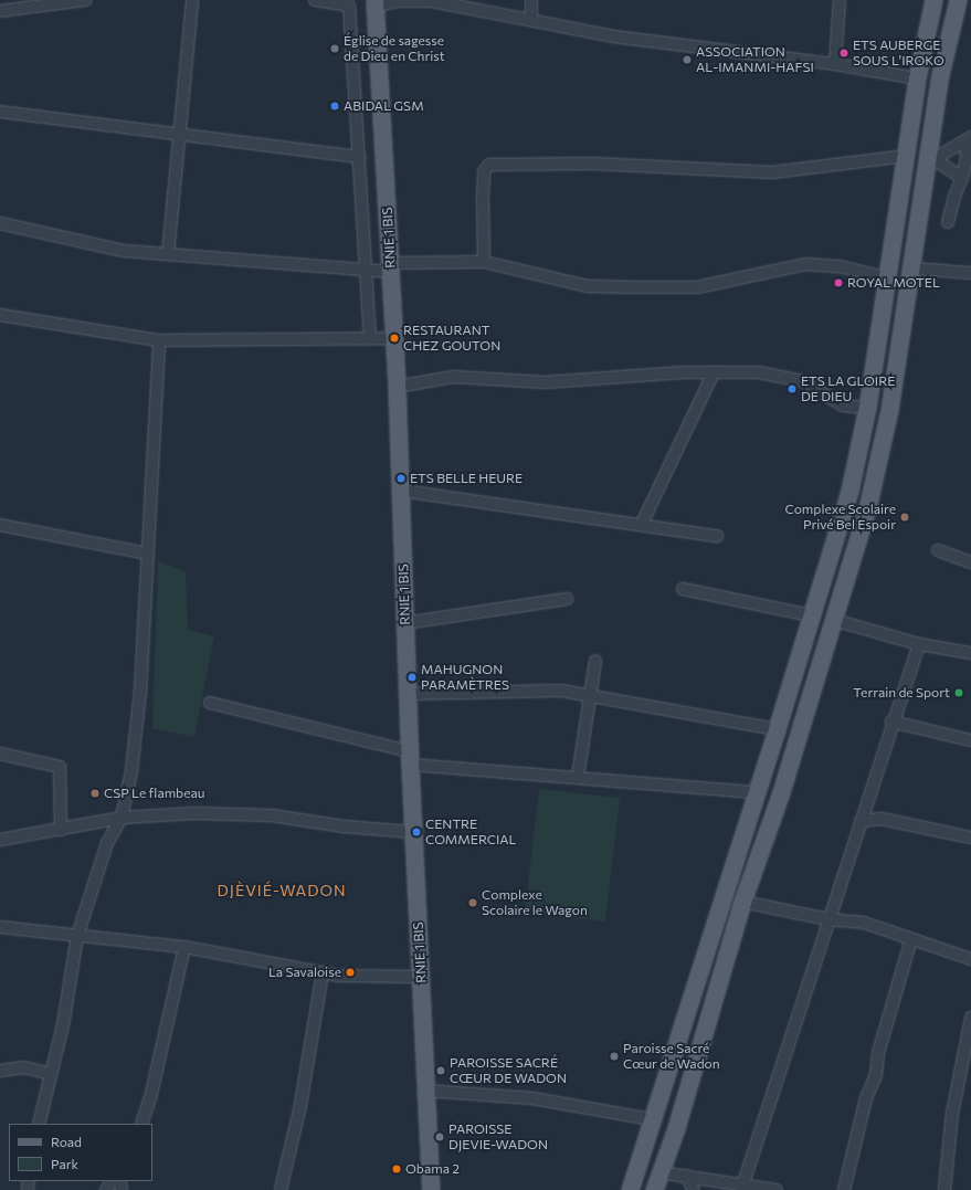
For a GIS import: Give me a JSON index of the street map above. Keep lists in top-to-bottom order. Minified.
{"streets":{"main road":["RNIE 1 BIS"]},"districts":["DJÈVIÉ-WADON"],"places":["Église de sagesse de Dieu en Christ","ETS AUBERGE SOUS L'IROKO","ASSOCIATION AL-IMANMI-HAFSI","ABIDAL GSM","ROYAL MOTEL","RESTAURANT CHEZ GOUTON","ETS LA GLOIRE DE DIEU","ETS BELLE HEURE","Complexe Scolaire Privé Bel Espoir","MAHUGNON PARAMÈTRES","Terrain de Sport","CSP Le flambeau","CENTRE COMMERCIAL","Complexe Scolaire le Wagon","La Savaloise","Paroisse Sacré Cœur de Wadon","PAROISSE SACRÉ CŒUR DE WADON","PAROISSE DJEVIE-WADON","Obama 2"],"legend":["Road","Park"]}
